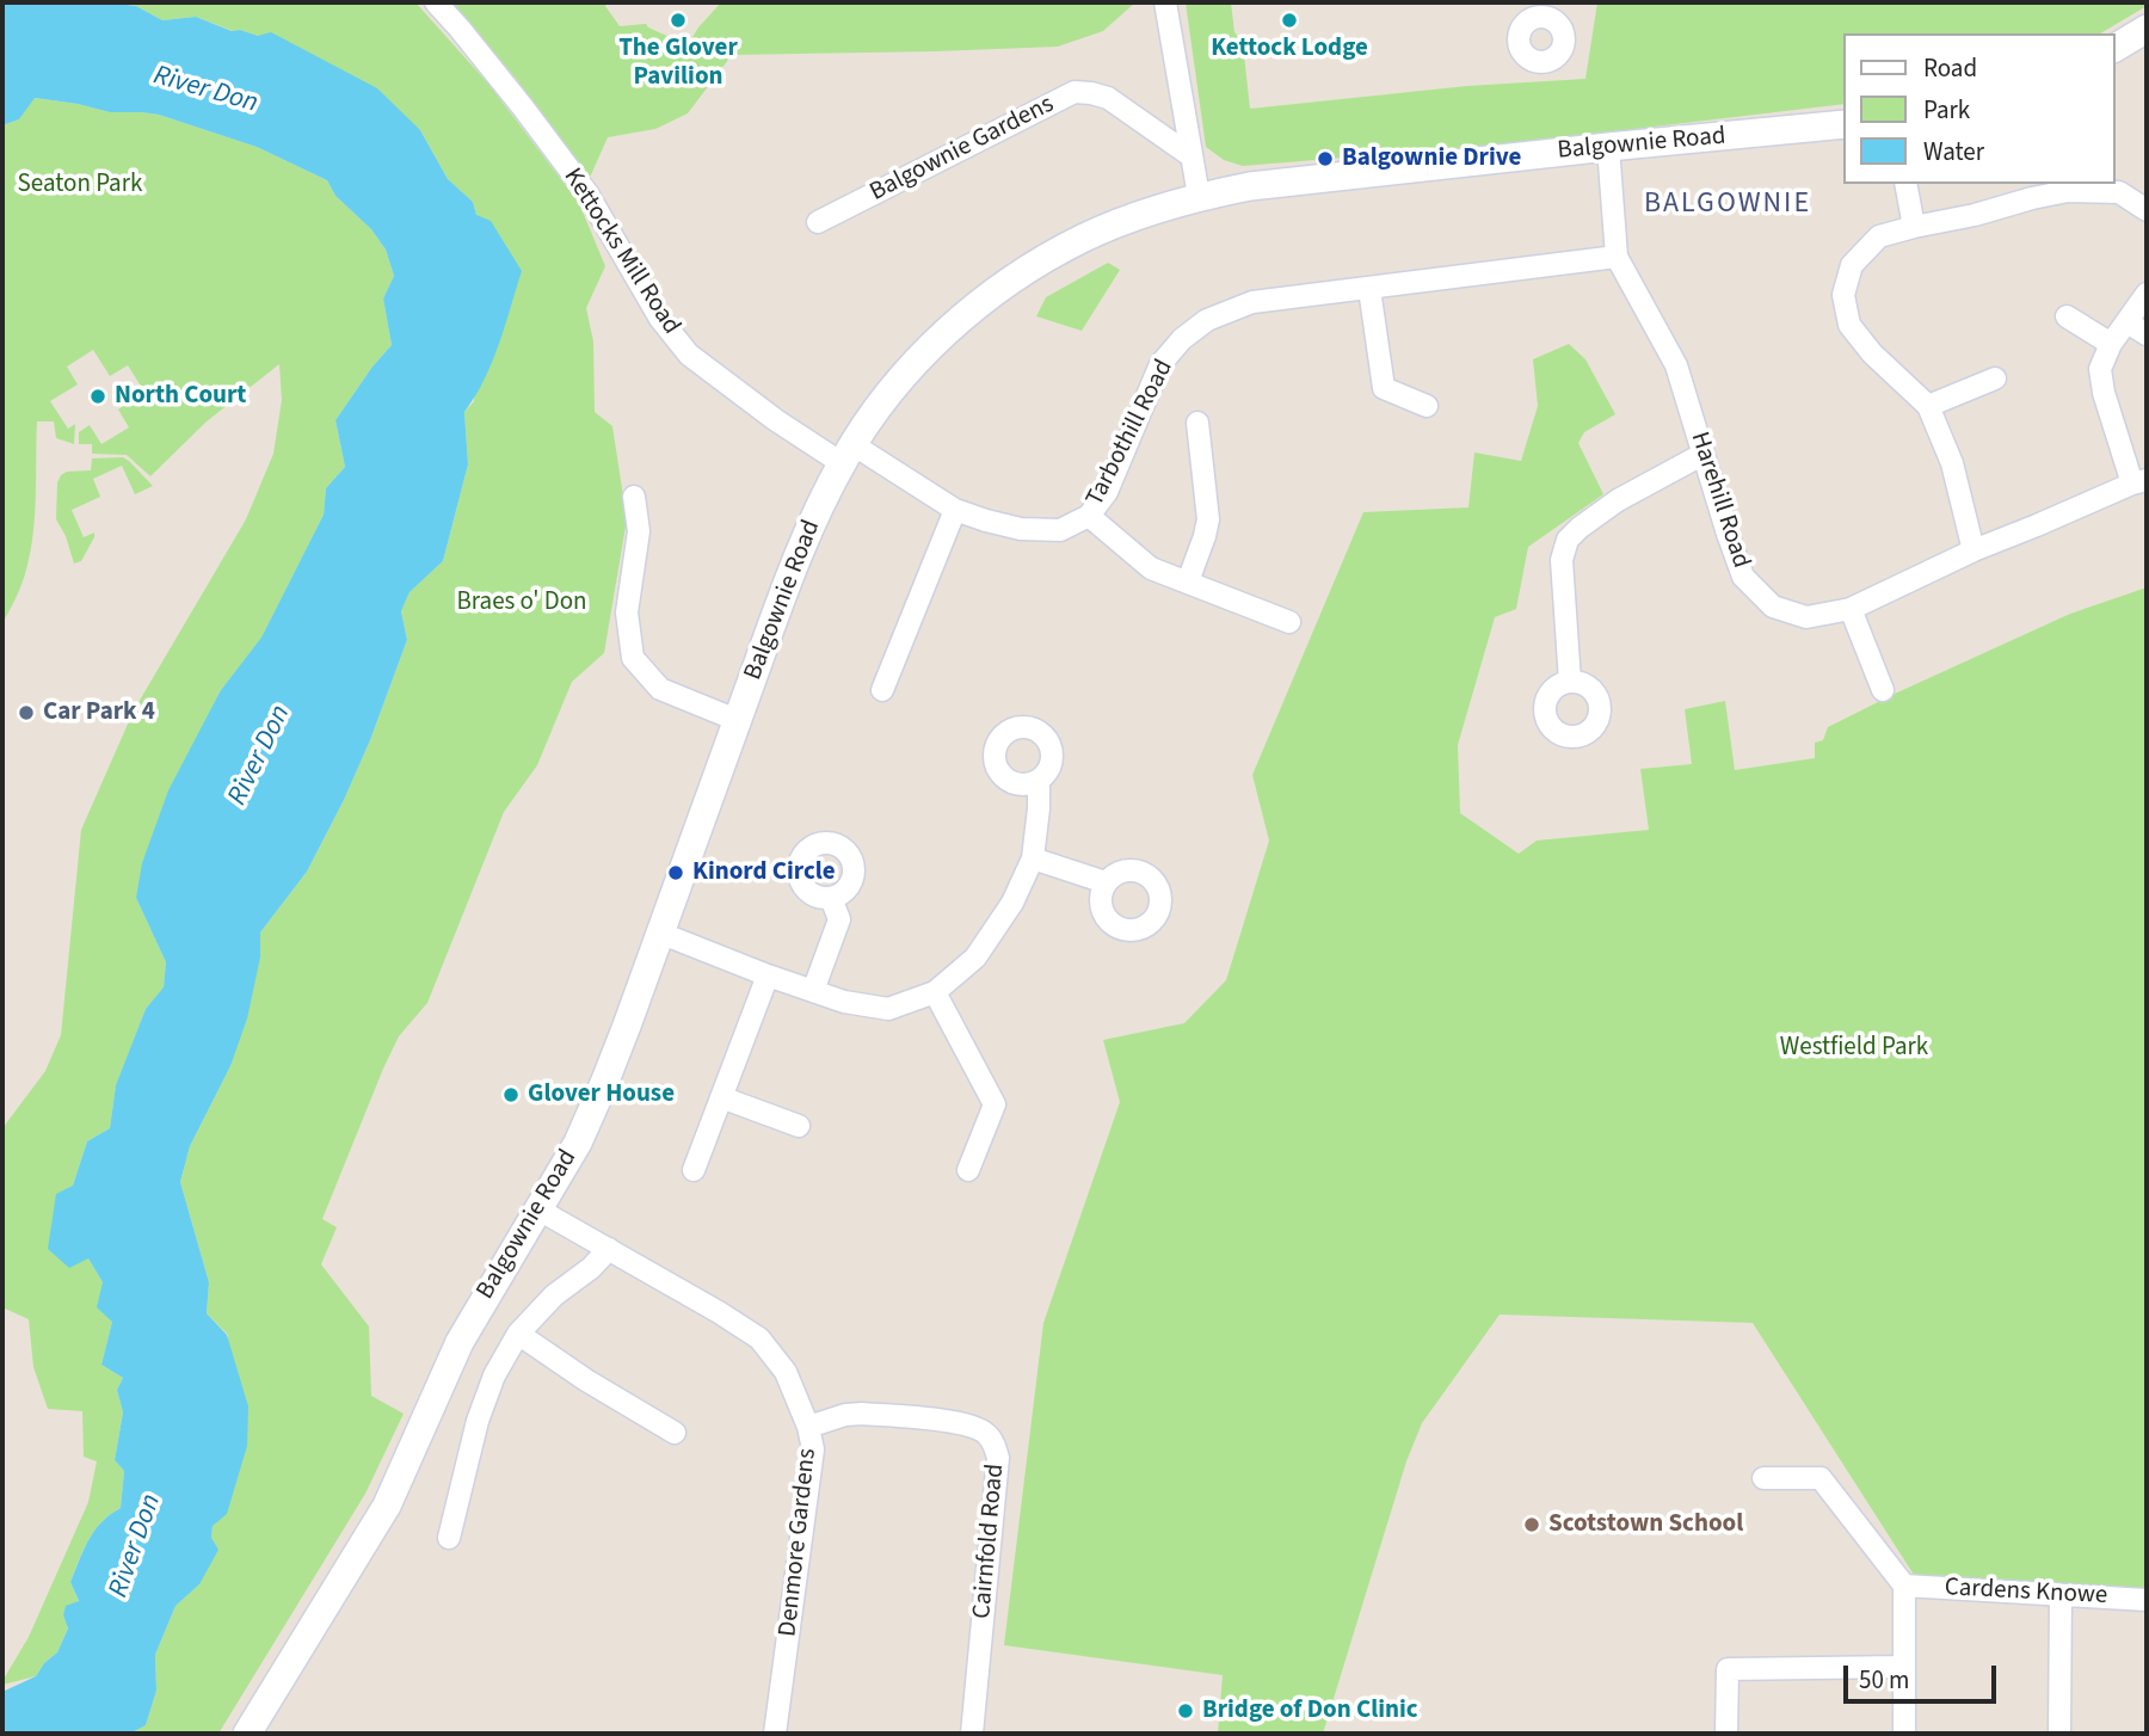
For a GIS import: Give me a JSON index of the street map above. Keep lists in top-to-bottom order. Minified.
{"streets":{"street":["Balgownie Road","Balgownie Gardens","Kettocks Mill Road","Tarbothill Road","Harehill Road","Cairnfold Road","Denmore Gardens","Cardens Knowe"]},"crossings":[["Balgownie Road","Kettocks Mill Road"],["Balgownie Road","Tarbothill Road"],["Balgownie Road","Harehill Road"],["Balgownie Road","Denmore Gardens"],["Kettocks Mill Road","Tarbothill Road"],["Tarbothill Road","Harehill Road"],["Cairnfold Road","Denmore Gardens"]],"districts":["BALGOWNIE"],"water":["River Don"],"parks":["Seaton Park","Braes o' Don","Westfield Park"],"places":["The Glover Pavilion","Kettock Lodge","Balgownie Drive","North Court","Car Park 4","Kinord Circle","Glover House","Scotstown School","Bridge of Don Clinic"],"legend":["Road","Park","Water"],"scale_bar":"50 m"}
